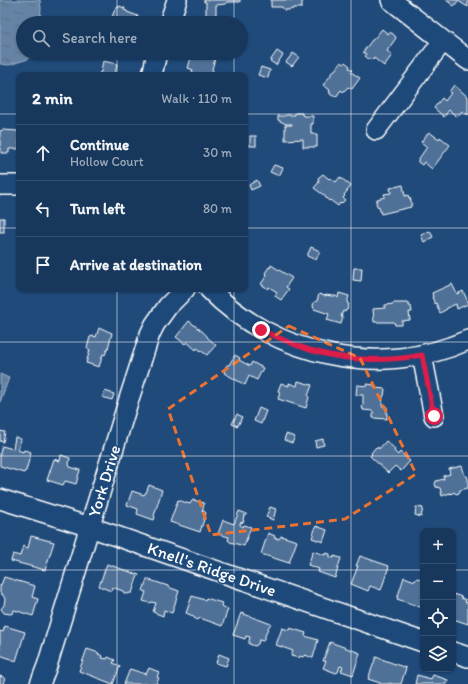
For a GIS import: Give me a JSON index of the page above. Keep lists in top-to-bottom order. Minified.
{"streets":{"street":["York Drive","Knell's Ridge Drive"]},"crossings":[["York Drive","Knell's Ridge Drive"]],"page":{"search":"Search here","heading":["2 min","Walk · 110 m"],"list":[["Continue","Hollow Court","30 m"],["Turn left","80 m"],"Arrive at destination"],"map_buttons":["+","−"]}}
